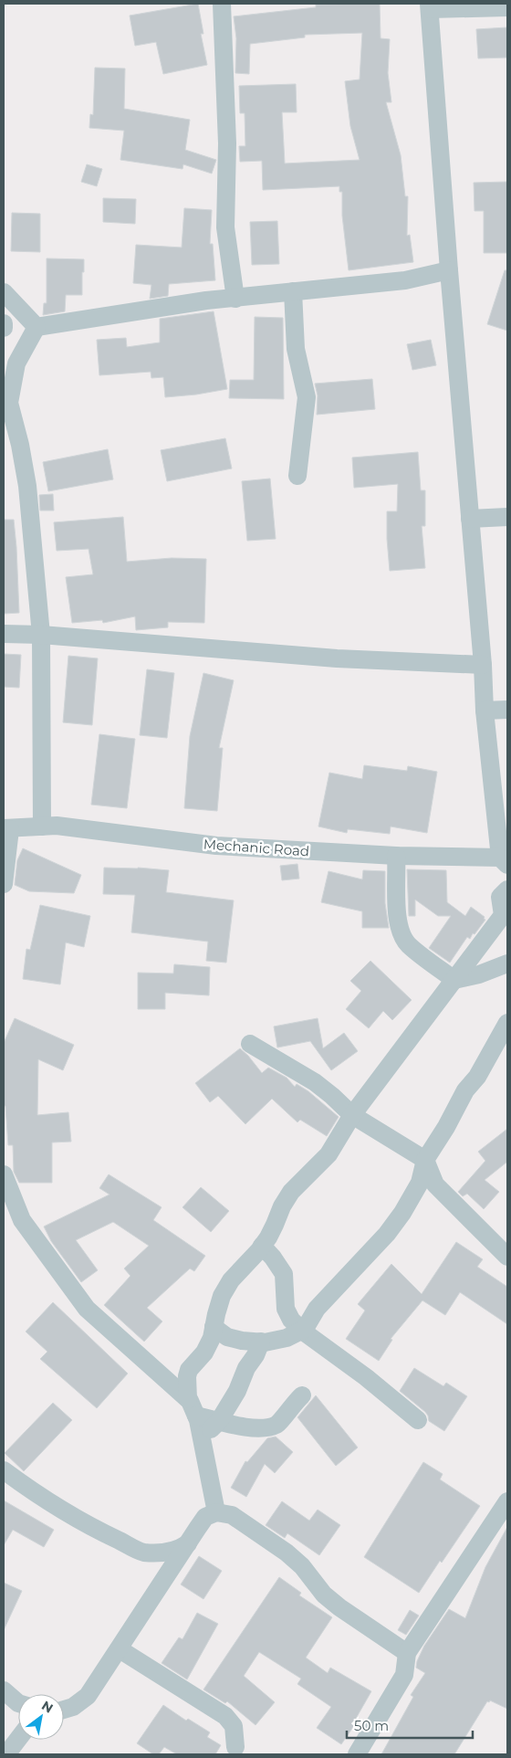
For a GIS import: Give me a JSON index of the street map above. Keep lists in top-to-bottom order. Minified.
{"streets":{"street":["Mechanic Road"]},"scale_bar":"50 m","north":"top right"}
